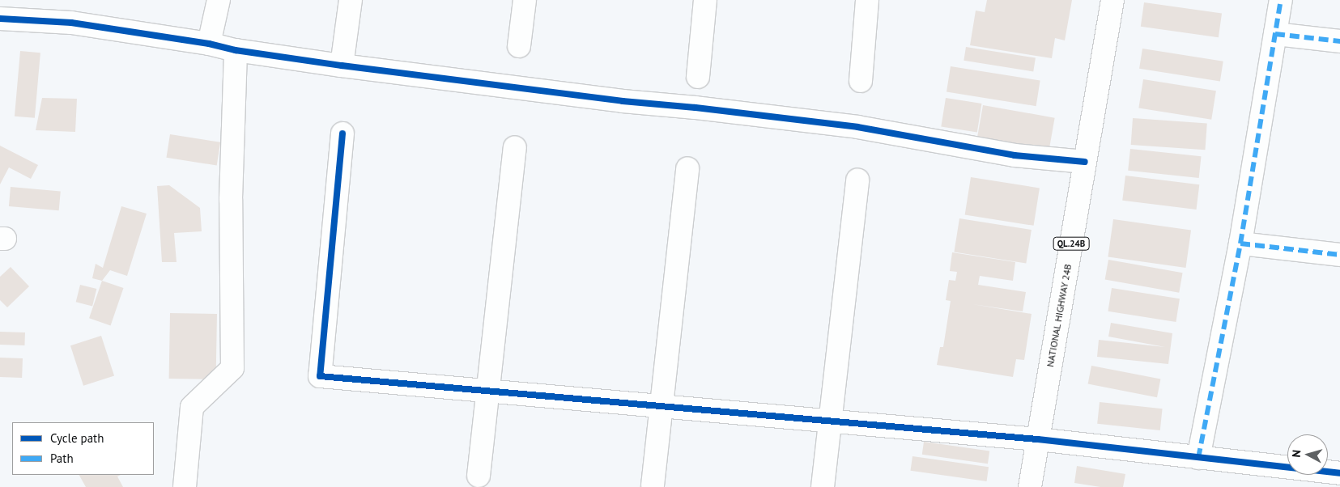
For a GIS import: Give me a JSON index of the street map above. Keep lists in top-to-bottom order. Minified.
{"streets":{"street":["QL.24B","NATIONAL HIGHWAY 24B"]},"legend":["Cycle path","Path"],"north":"left"}
